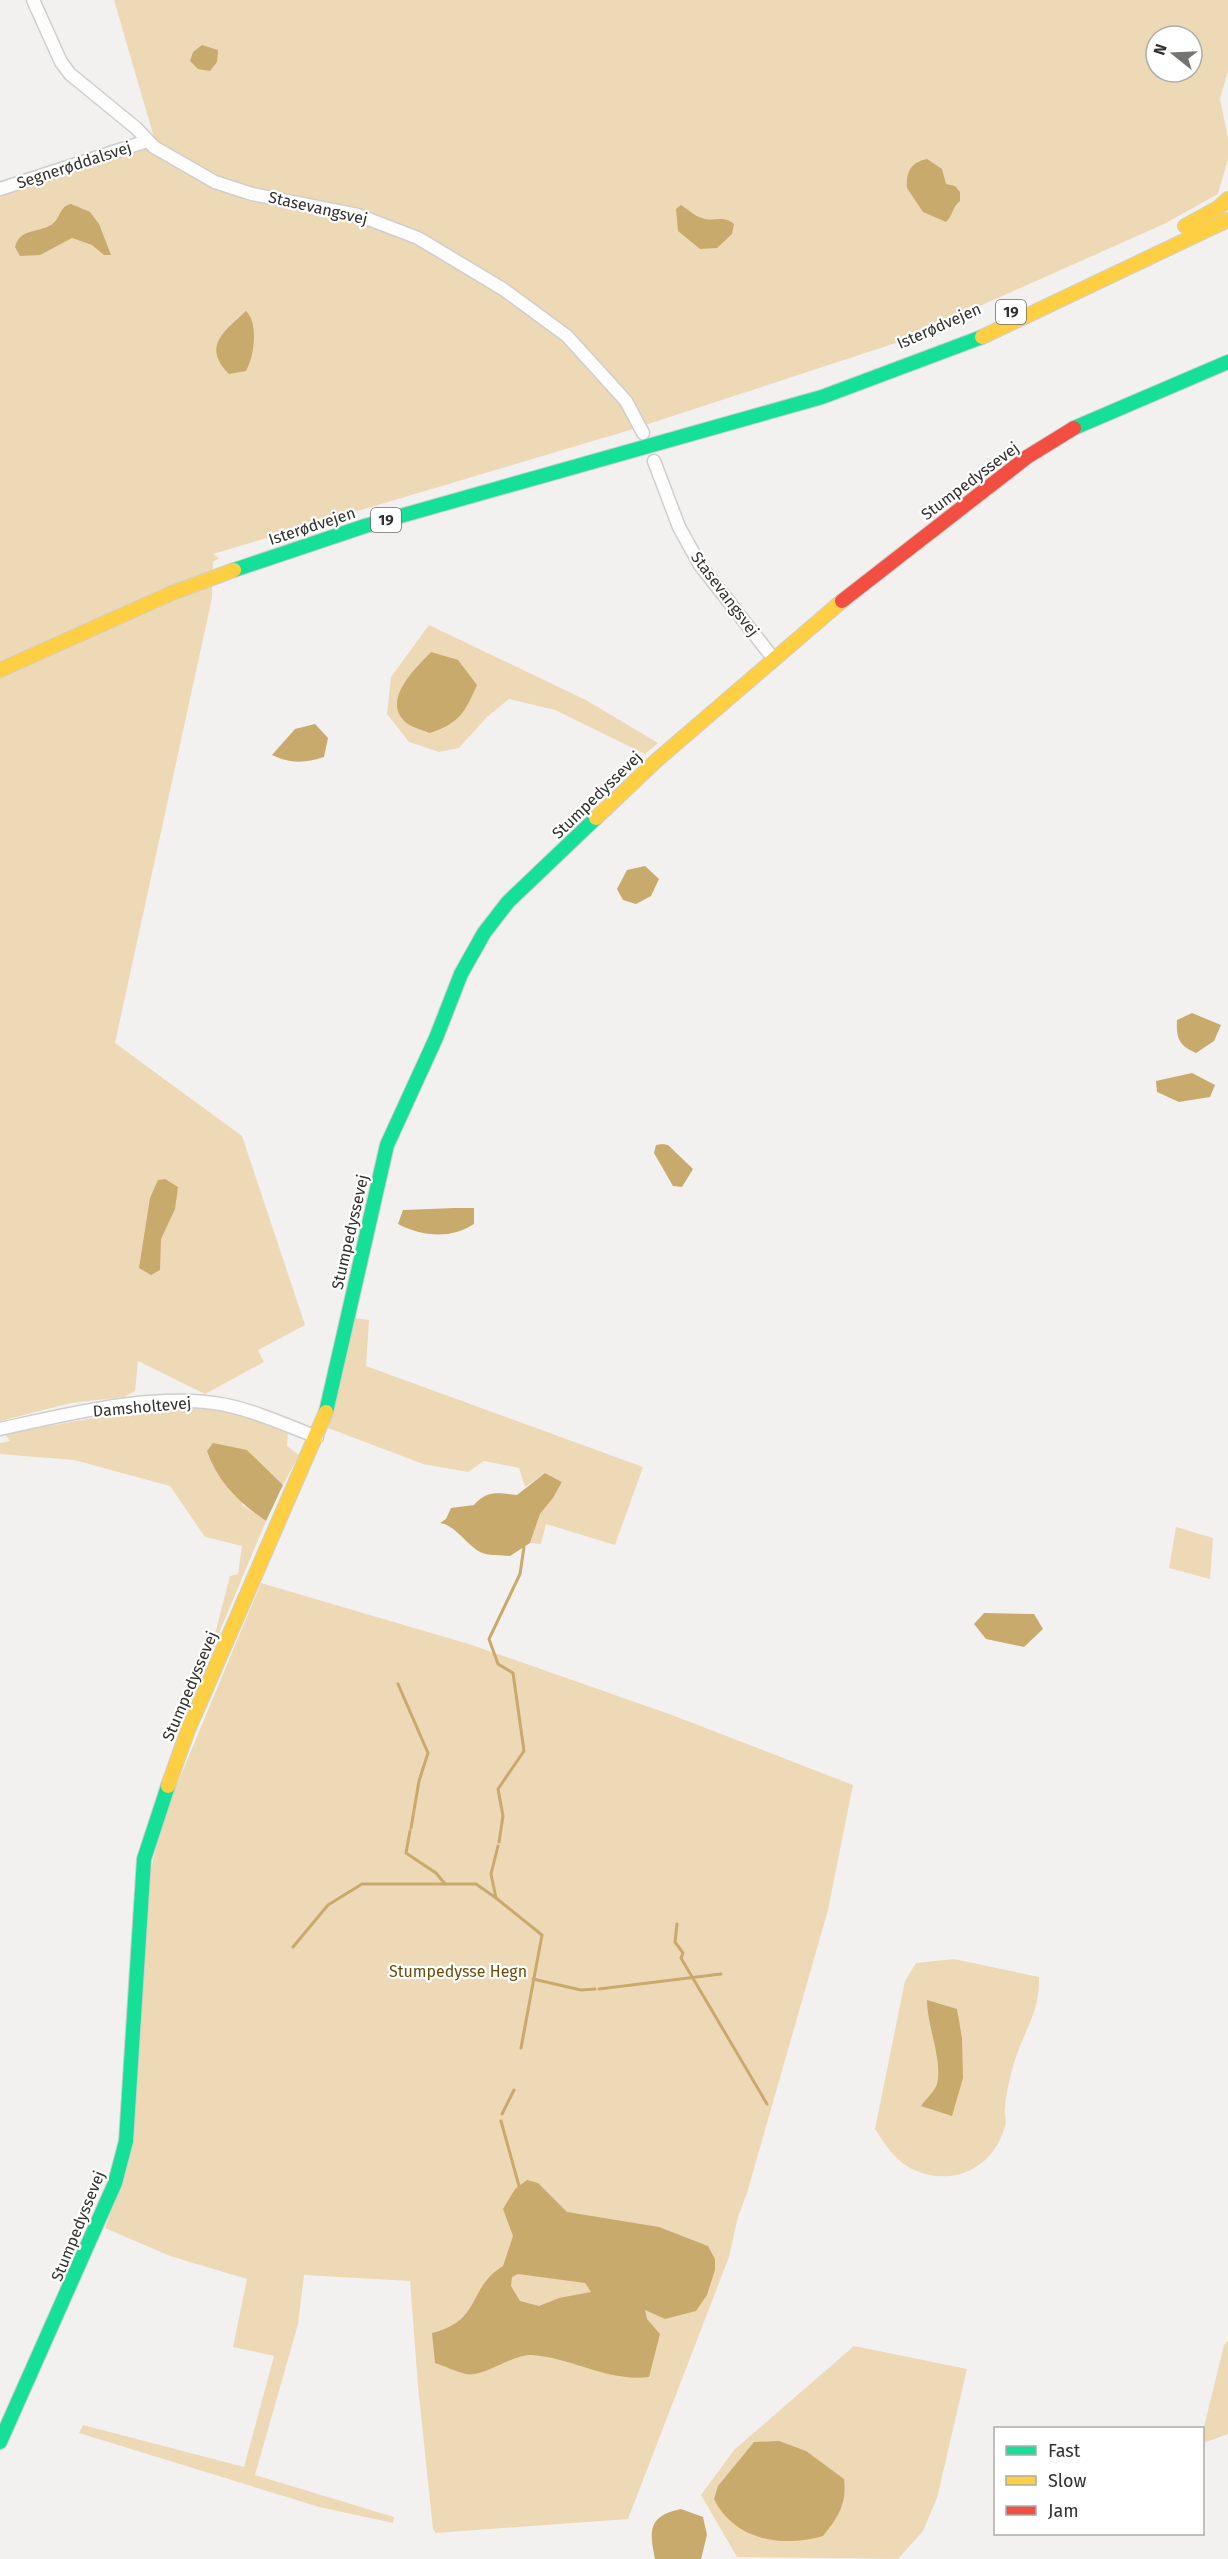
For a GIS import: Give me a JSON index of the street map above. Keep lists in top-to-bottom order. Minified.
{"streets":{"main road":["19","Isterødvejen","Stumpedyssevej"],"street":["Segnerøddalsvej","Stasevangsvej","Damsholtevej"]},"crossings":[["Segnerøddalsvej","Stasevangsvej"],["Stasevangsvej","Stumpedyssevej"],["Stumpedyssevej","Damsholtevej"]],"parks":["Stumpedysse Hegn"],"legend":["Fast","Slow","Jam"],"north":"left"}
